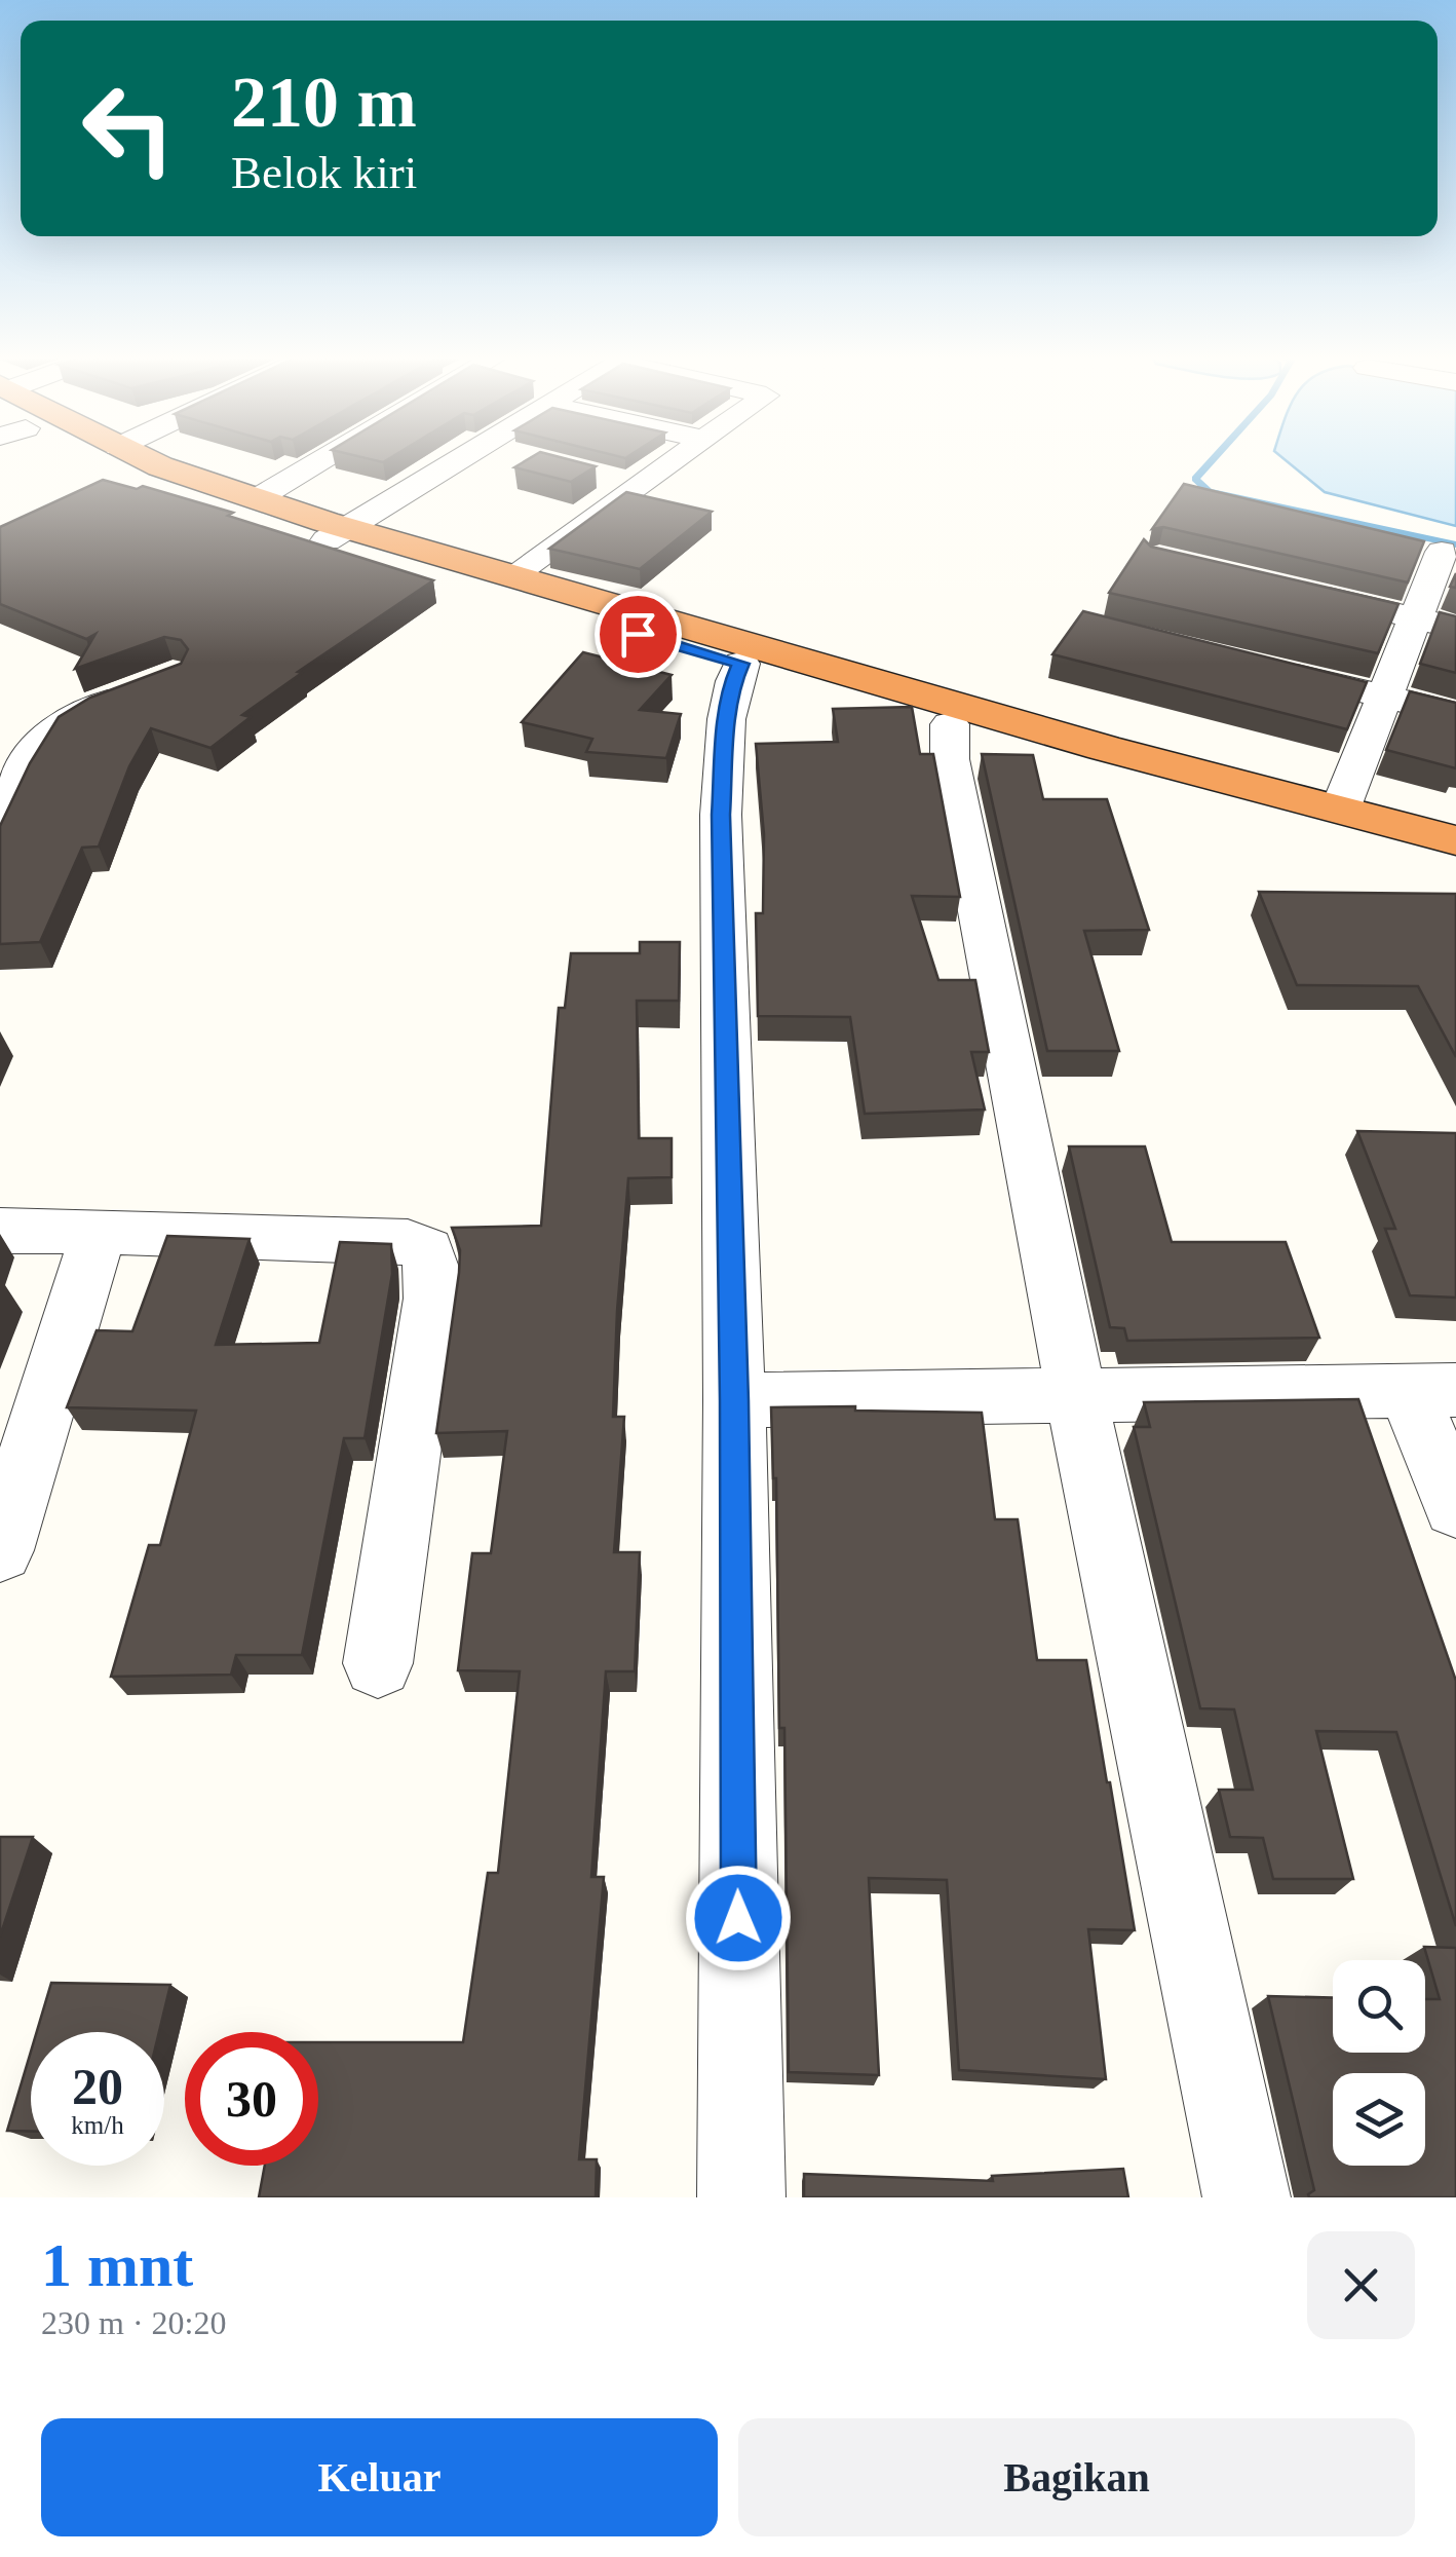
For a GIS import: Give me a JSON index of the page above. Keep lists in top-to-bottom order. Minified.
{"page":{"turn":["210 m","Belok kiri"],"speed":"20 km/h","limit":"30","heading":["1 mnt","230 m · 20:20"],"buttons":["Keluar","Bagikan"]}}
